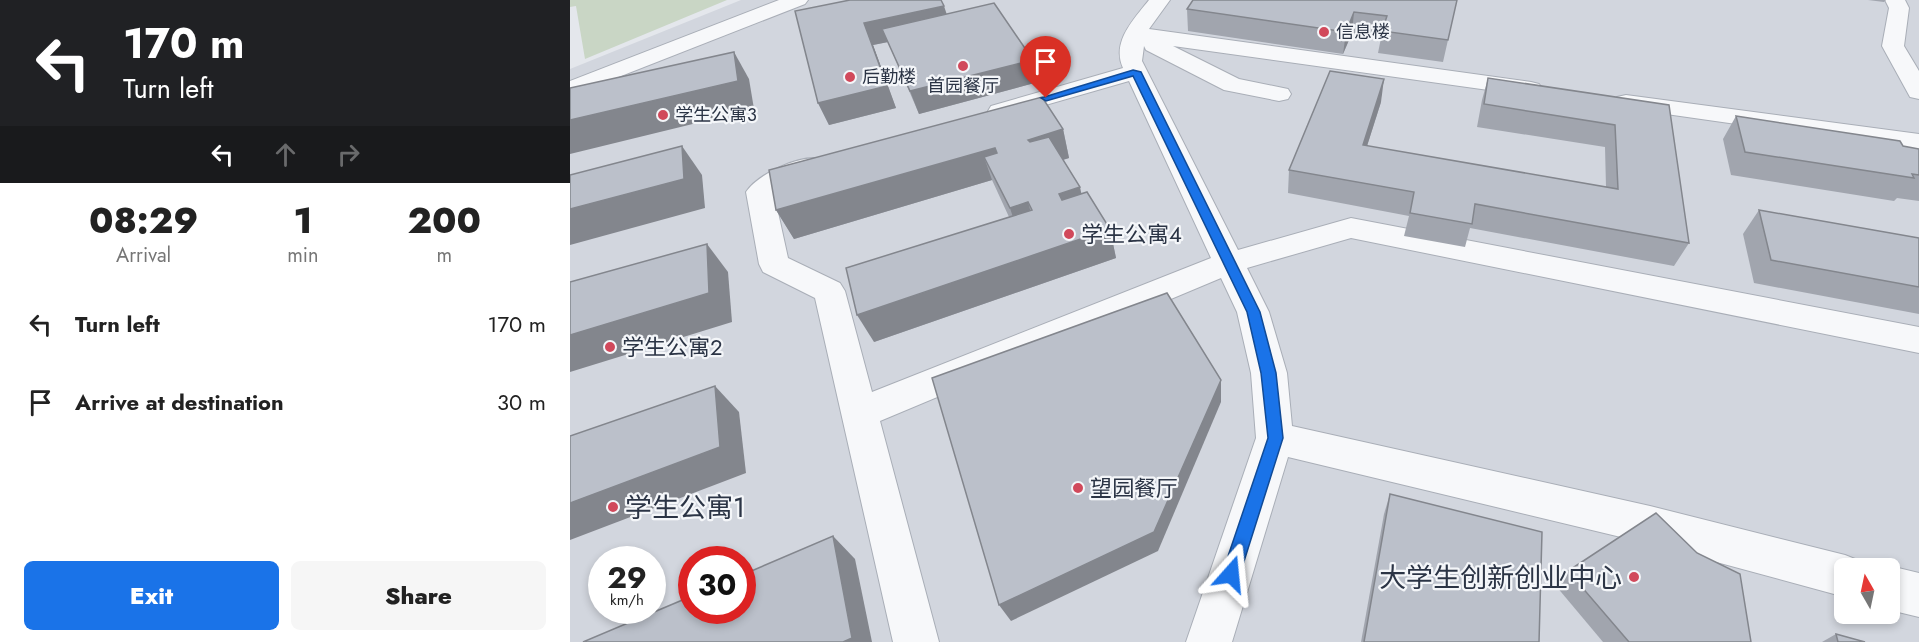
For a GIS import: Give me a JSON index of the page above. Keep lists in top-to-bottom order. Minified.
{"places":["信息楼","首园餐厅","后勤楼","学生公寓3","学生公寓4","学生公寓2","望园餐厅","学生公寓1","大学生创新创业中心"],"north":"top","page":{"turn":["170 m","Turn left"],"eta":["08:29","Arrival","1","min","200","m"],"list":[{"name":"Turn left","value":"170 m"},{"name":"Arrive at destination","value":"30 m"}],"speed":"29 km/h","limit":"30","buttons":["Exit","Share"]}}
